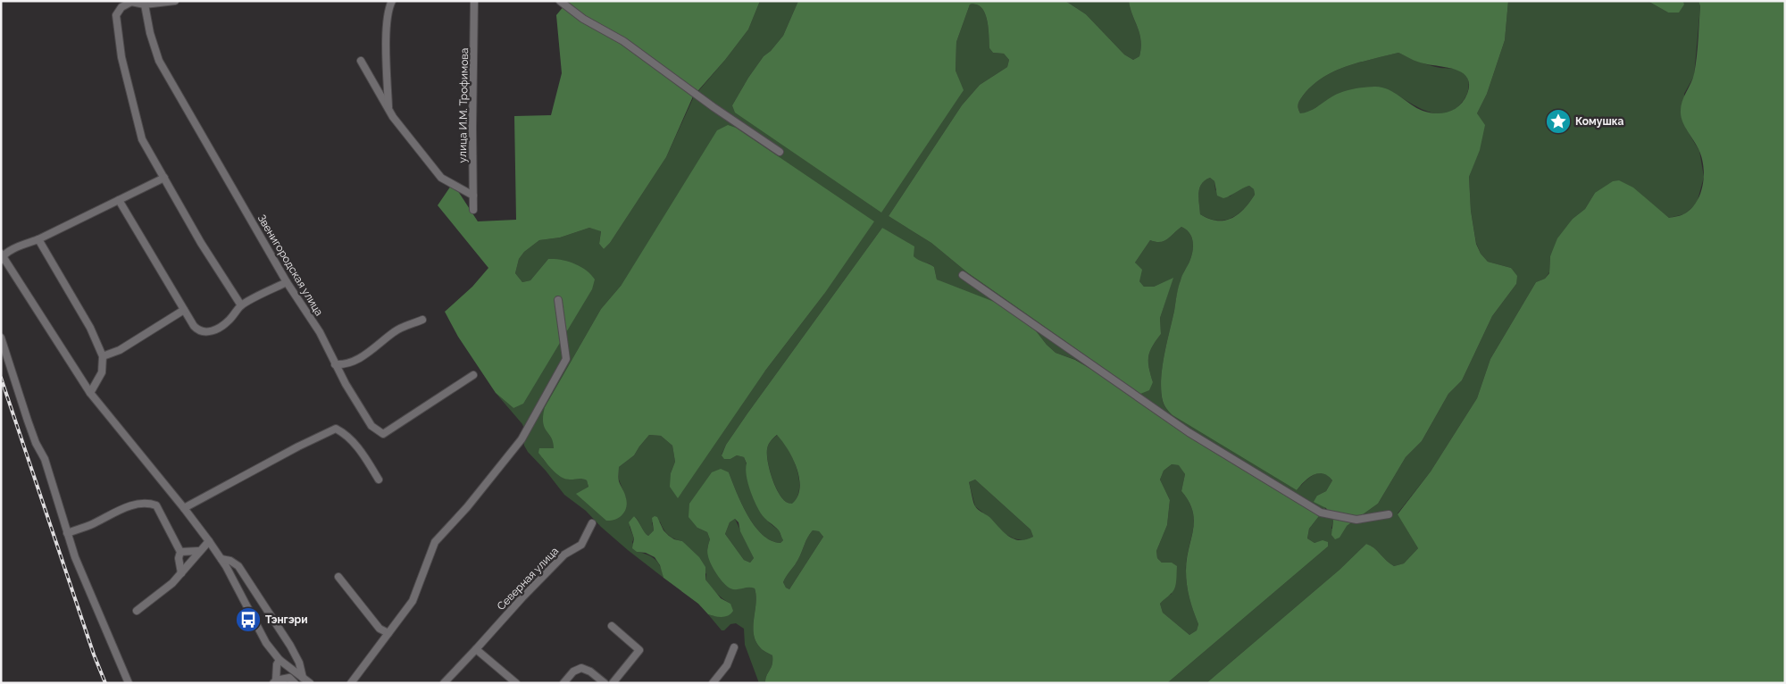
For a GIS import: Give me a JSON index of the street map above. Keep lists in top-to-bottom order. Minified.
{"streets":{"street":["улица И.М. Трофимова","Звенигородская улица","Северная улица"]},"places":{"place":["Комушка"],"bus stop":["Тэнгэри"]}}
